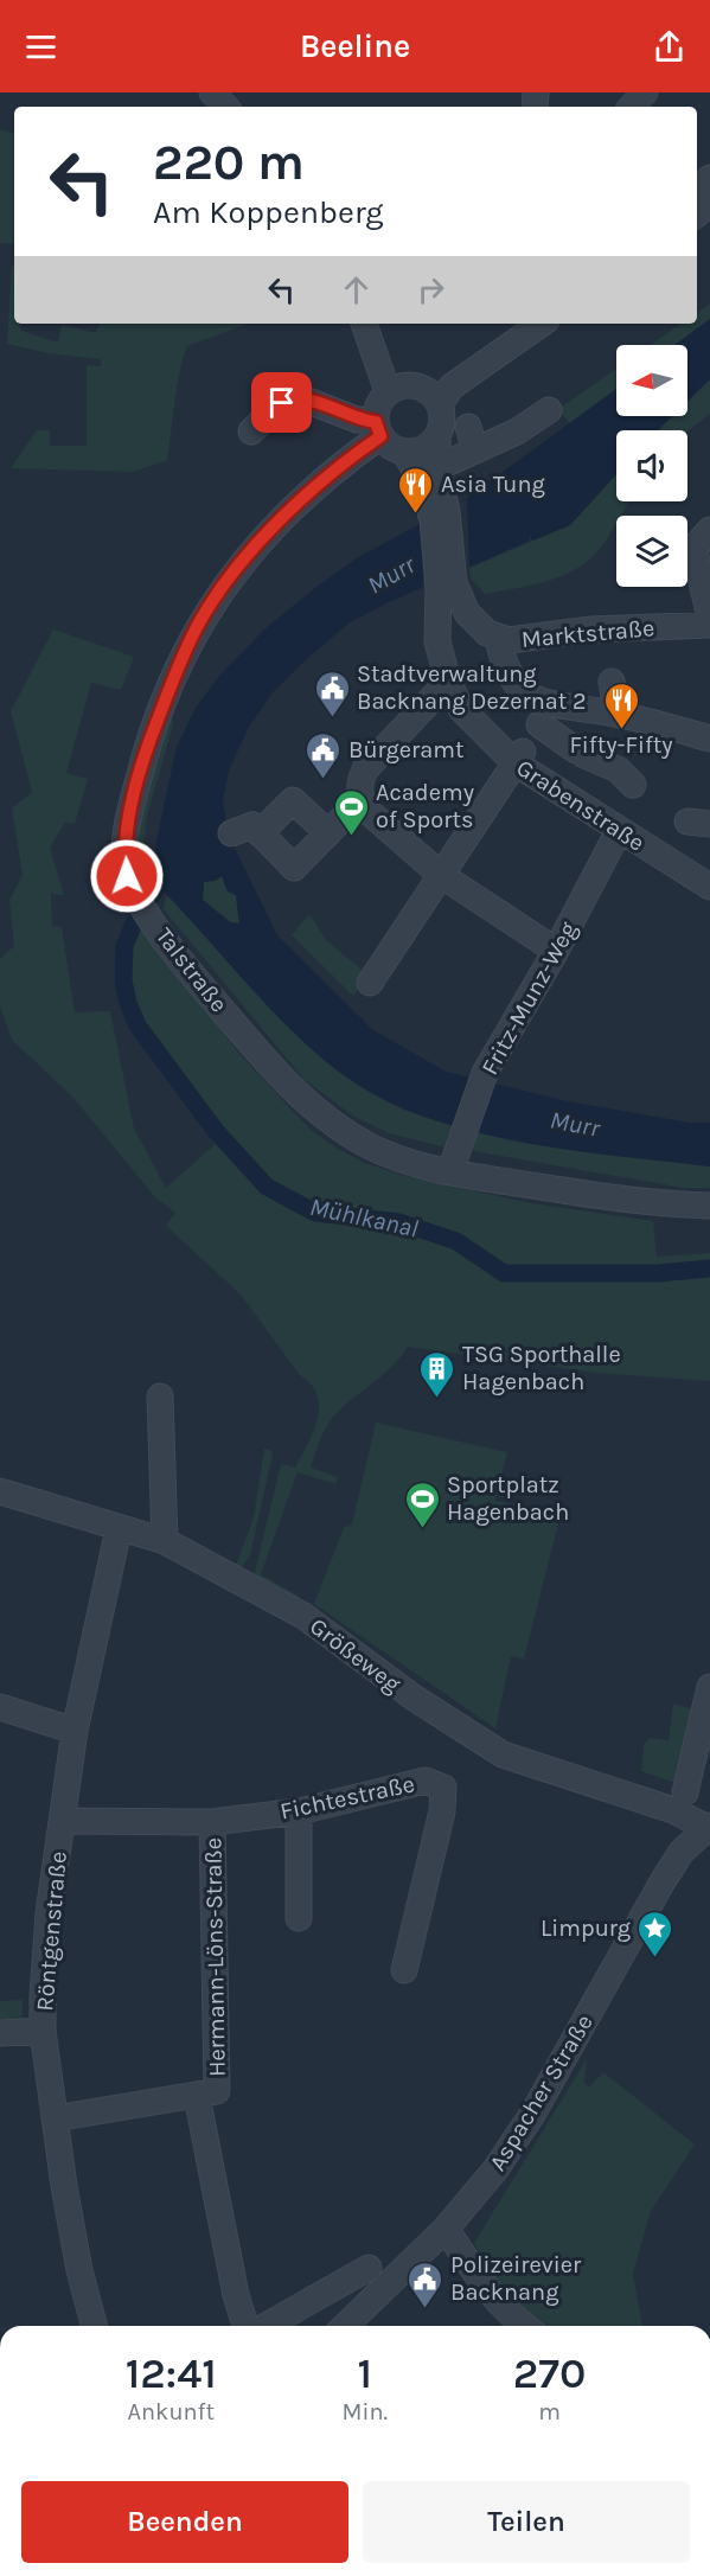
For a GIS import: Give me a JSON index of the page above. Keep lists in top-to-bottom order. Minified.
{"streets":{"street":["Marktstraße","Grabenstraße","Talstraße","Fritz-Munz-Weg","Größeweg","Fichtestraße","Röntgenstraße","Hermann-Löns-Straße","Aspacher Straße"]},"crossings":[["Marktstraße","Grabenstraße"],["Grabenstraße","Fritz-Munz-Weg"],["Talstraße","Fritz-Munz-Weg"],["Größeweg","Röntgenstraße"],["Größeweg","Aspacher Straße"],["Fichtestraße","Röntgenstraße"],["Fichtestraße","Hermann-Löns-Straße"]],"water":["Murr","Mühlkanal"],"places":{"restaurant":["Asia Tung","Fifty-Fifty"],"public building":["Stadtverwaltung Backnang Dezernat 2","Bürgeramt","Polizeirevier Backnang"],"sports":["Academy of Sports","Sportplatz Hagenbach"],"building":["TSG Sporthalle Hagenbach"],"place":["Limpurg"]},"north":"left","page":{"header":"Beeline","turn":["220 m","Am Koppenberg"],"eta":["12:41","Ankunft","1","Min.","270","m"],"buttons":["Beenden","Teilen"]}}
